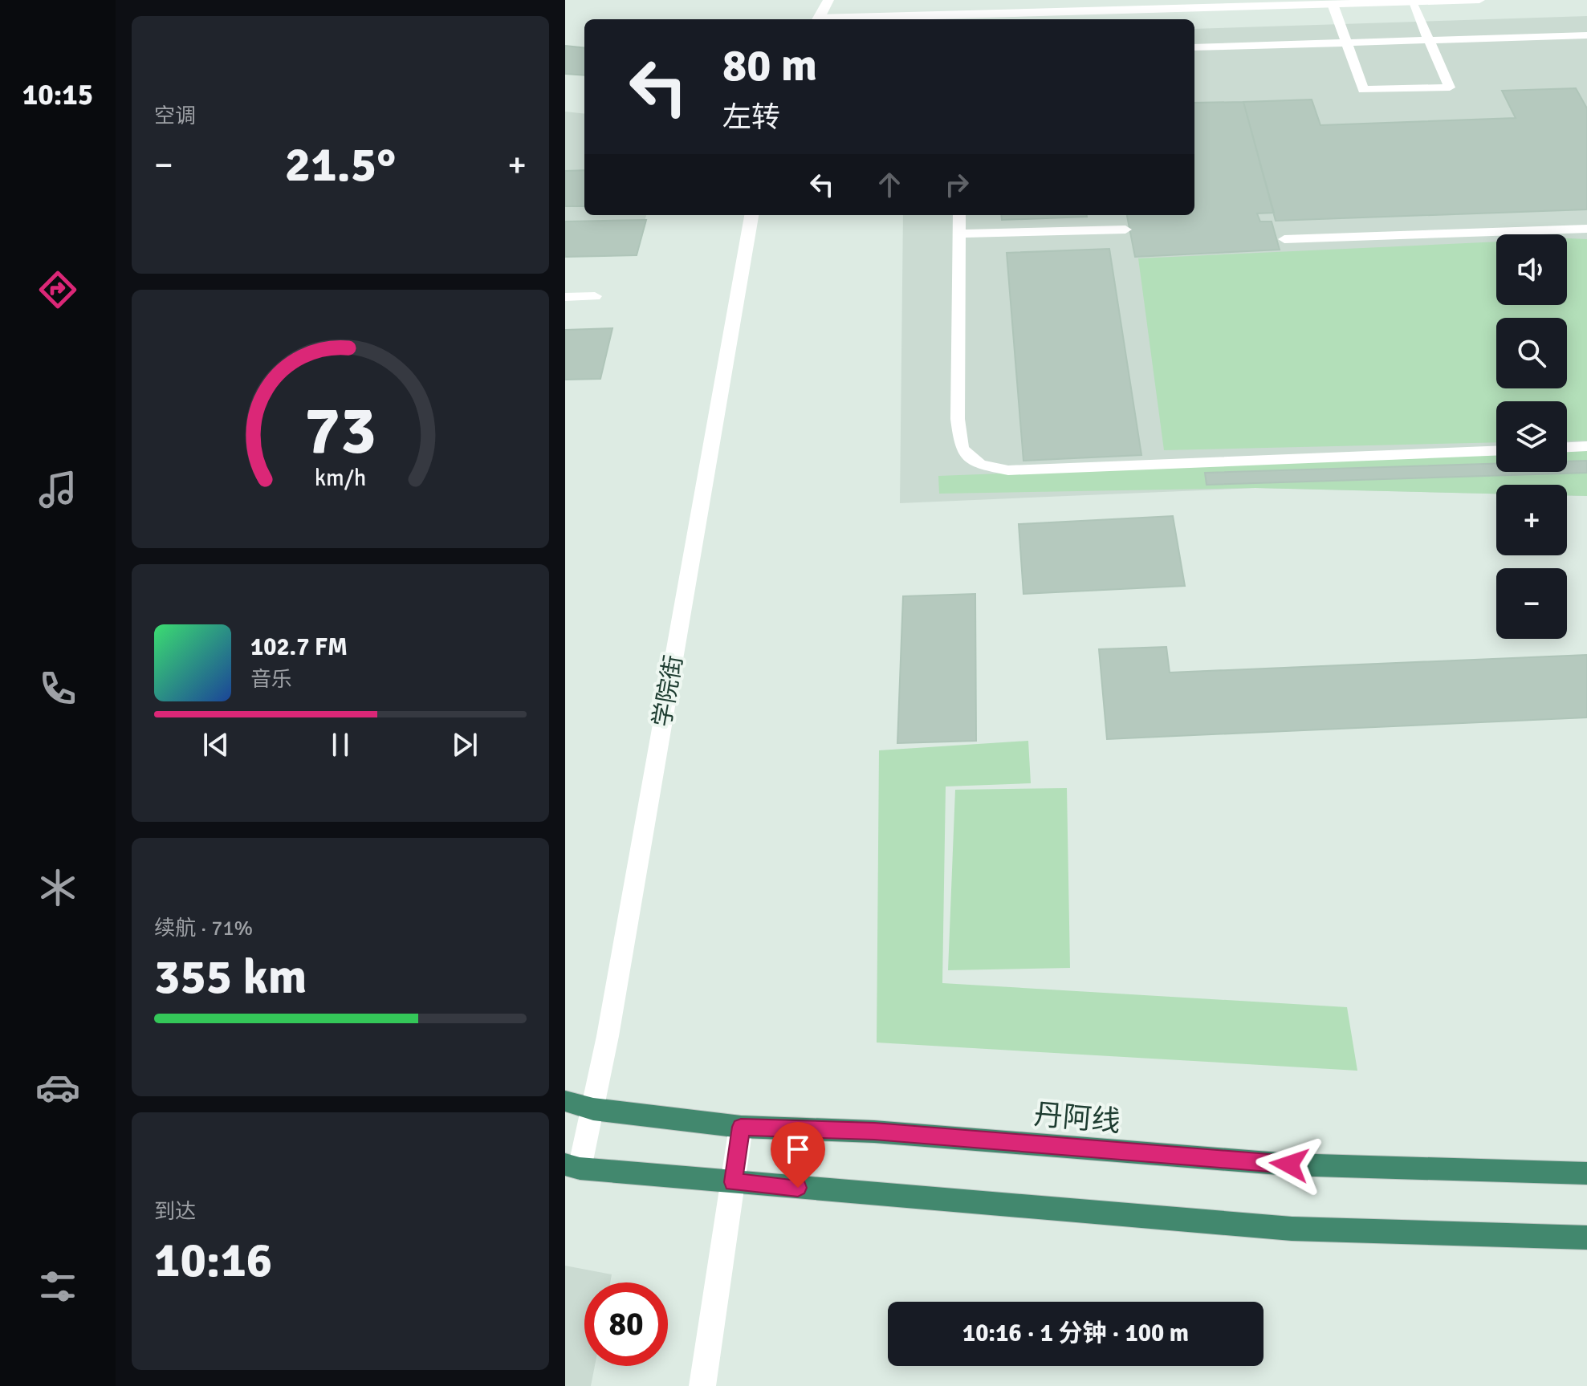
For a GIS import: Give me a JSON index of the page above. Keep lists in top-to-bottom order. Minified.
{"streets":{"highway":["丹阿线"],"street":["学院街"]},"crossings":[["学院街","丹阿线"]],"page":{"tabs":"10:15","tile":["空调",["续航 · 71%","355 km"],["到达","10:16"]],"turn":["80 m","左转"],"heat":["−","21.5°","+"],"map_buttons":["+","−"],"song":["102.7 FM","音乐"],"limit":"80","trip":"10:16 · 1 分钟 · 100 m","gauge":["73","km/h"]}}
